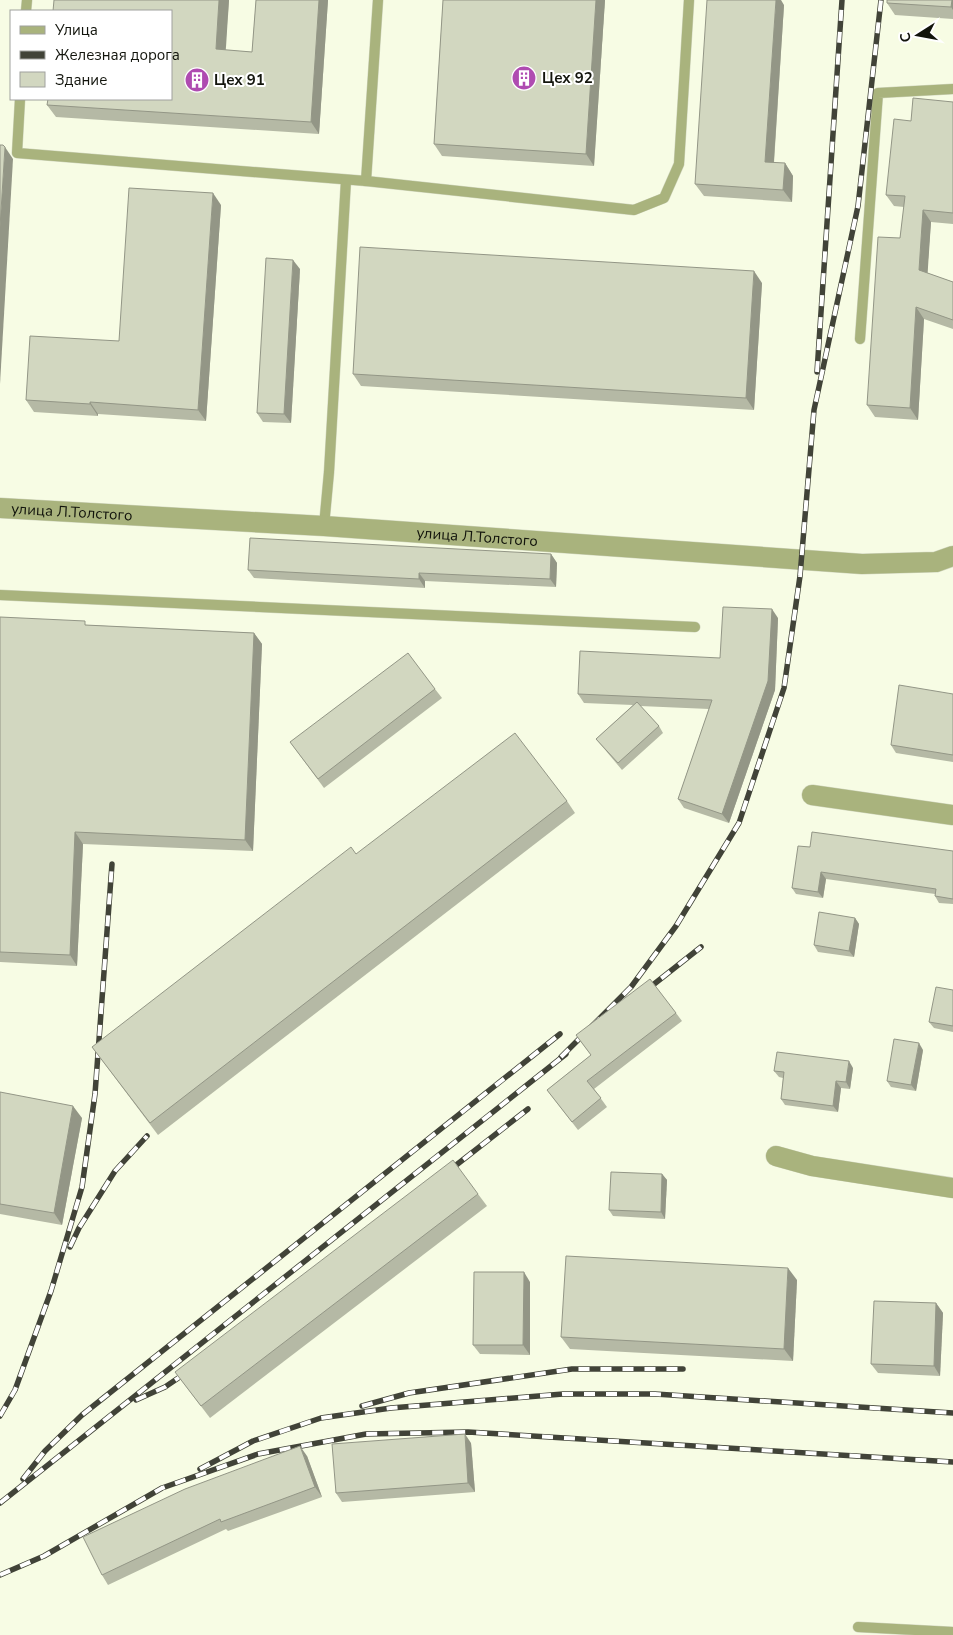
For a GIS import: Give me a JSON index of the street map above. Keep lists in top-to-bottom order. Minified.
{"streets":{"street":["улица Л.Толстого"]},"places":{"building":["Цех 92","Цех 91"]},"legend":["Улица","Железная дорога","Здание"],"north":"left"}
